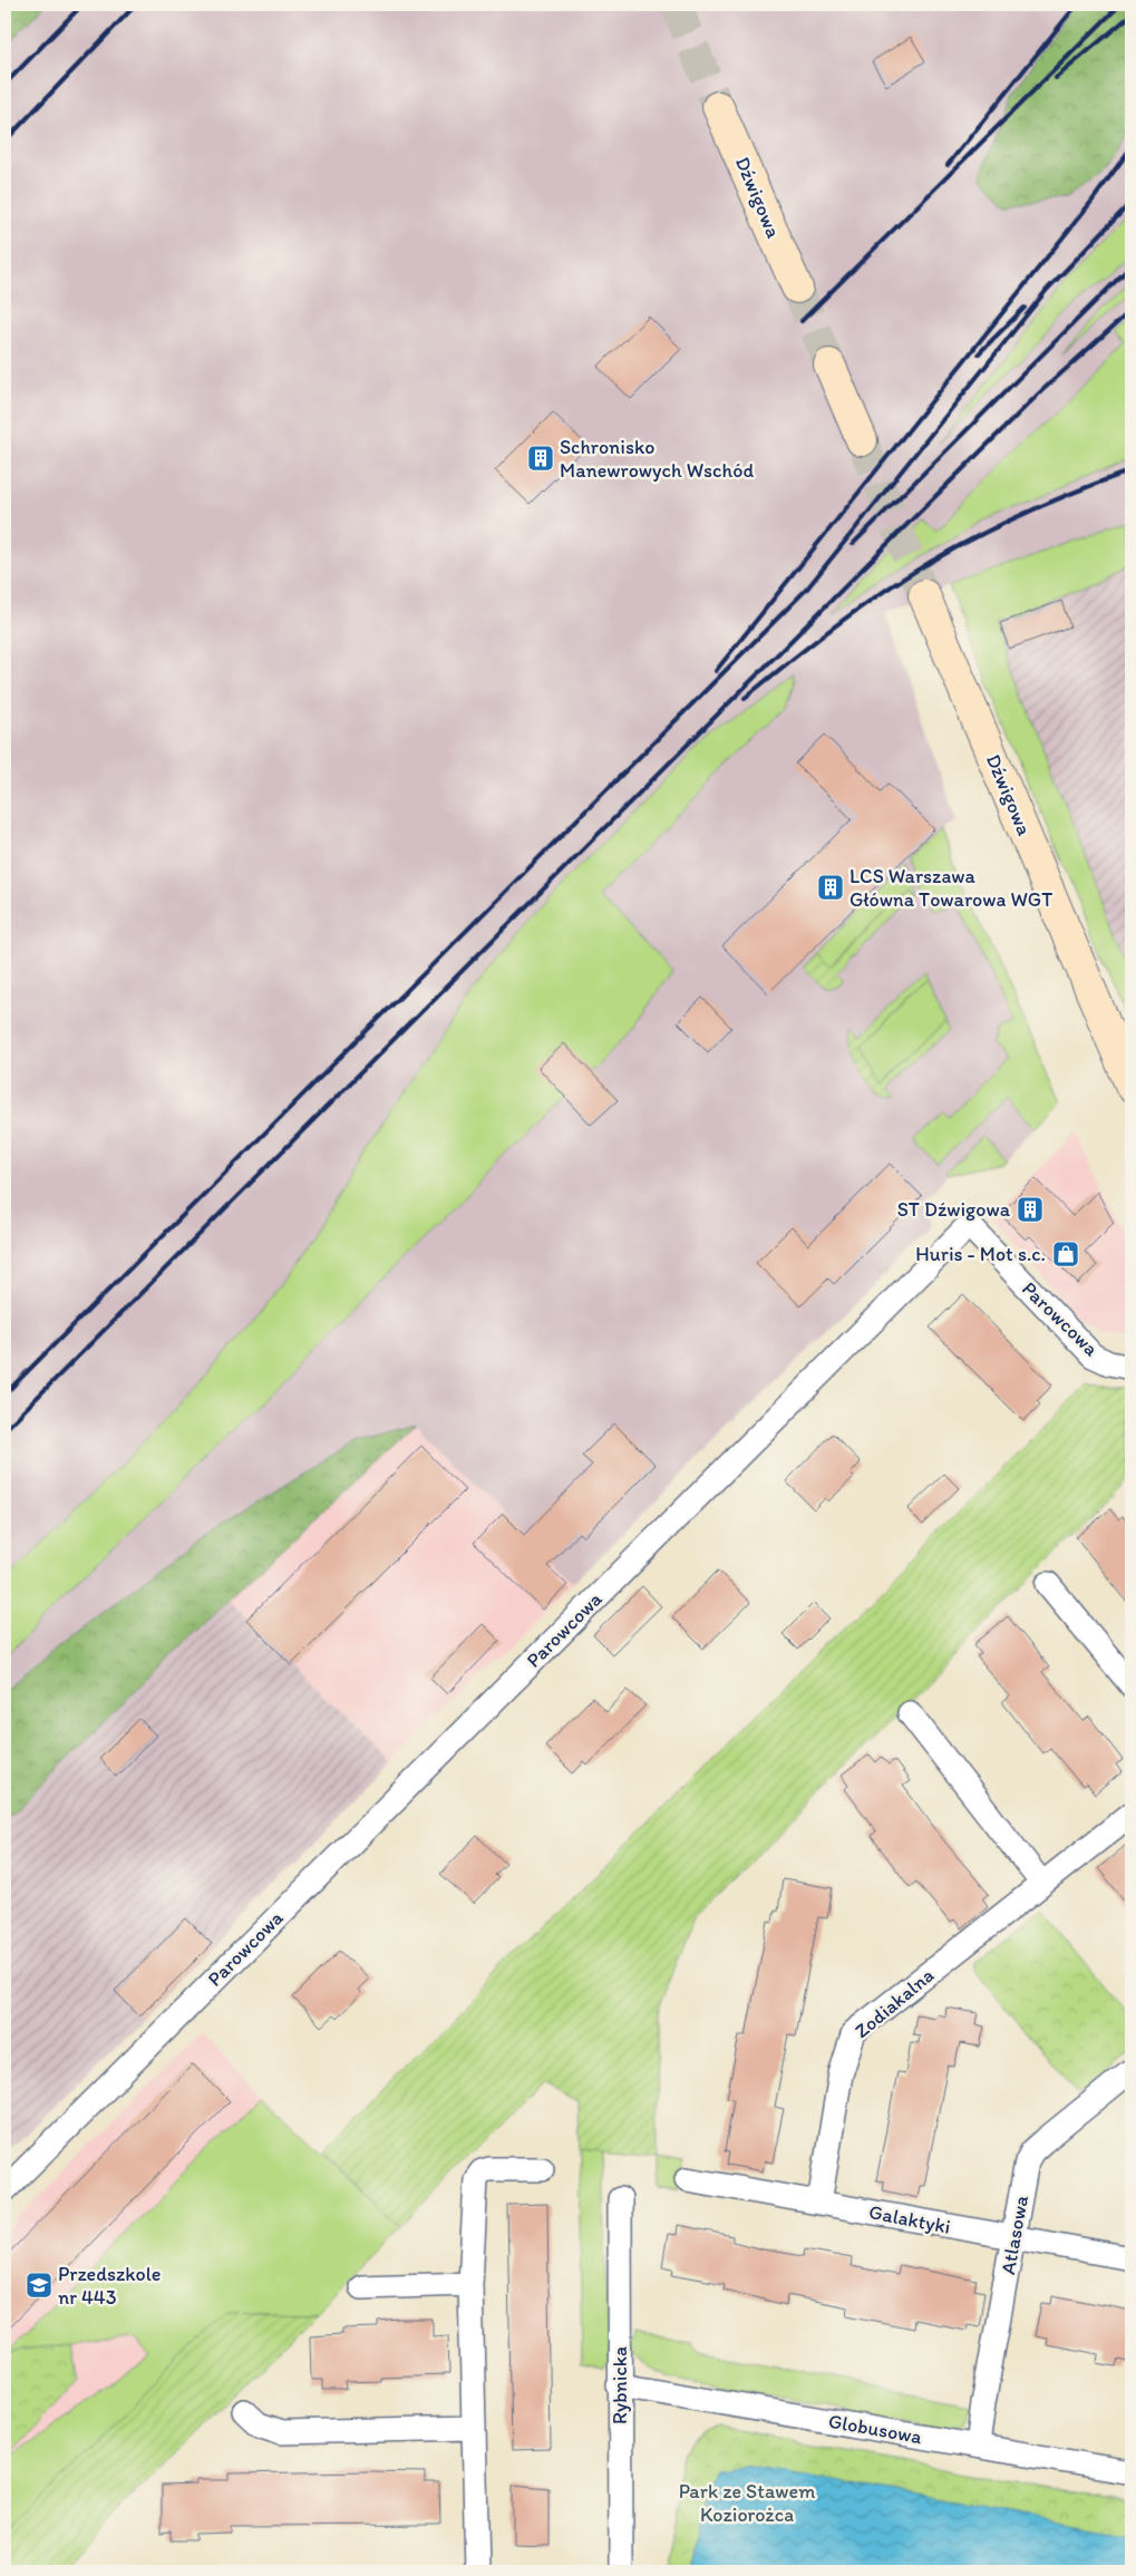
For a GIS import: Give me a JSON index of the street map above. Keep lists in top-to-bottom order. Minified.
{"streets":{"main road":["Dźwigowa"],"street":["Parowcowa","Zodiakalna","Galaktyki","Atlasowa","Rybnicka","Globusowa"]},"crossings":[["Zodiakalna","Galaktyki"],["Galaktyki","Atlasowa"],["Atlasowa","Globusowa"],["Rybnicka","Globusowa"]],"parks":["Park ze Stawem Koziorożca"],"places":{"building":["Schronisko Manewrowych Wschód","LCS Warszawa Główna Towarowa WGT","ST Dźwigowa"],"shop":["Huris - Mot s.c."],"school or university":["Przedszkole nr 443"]}}
